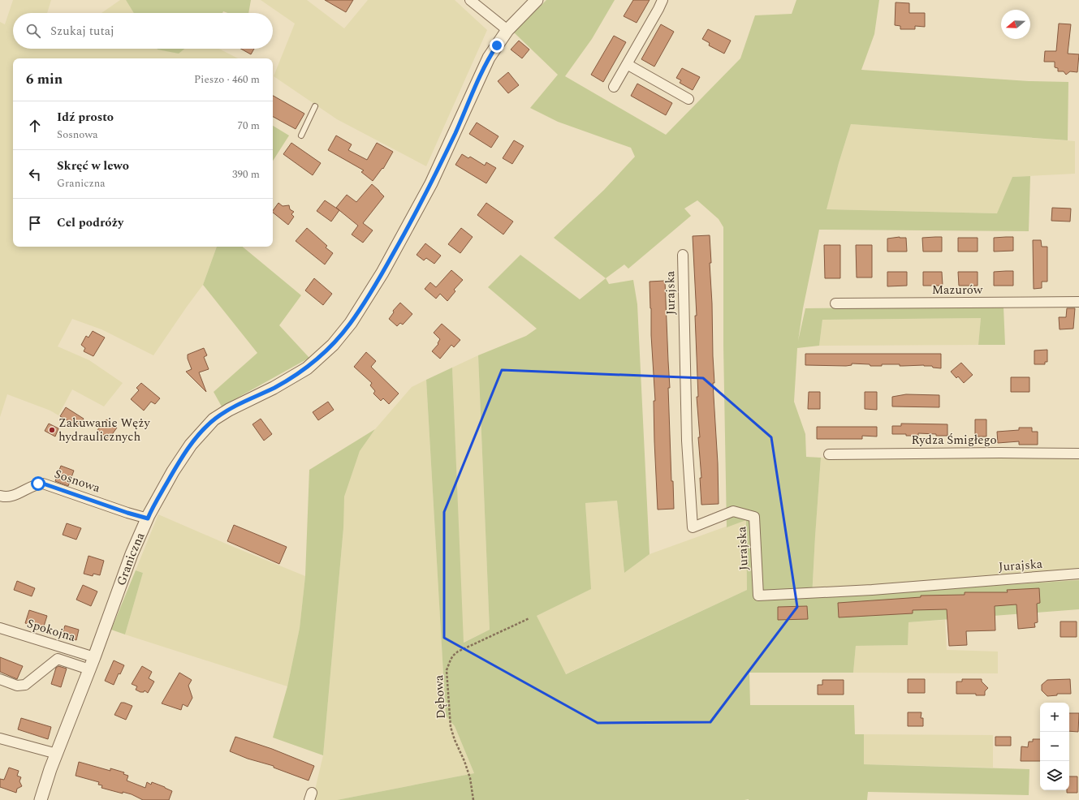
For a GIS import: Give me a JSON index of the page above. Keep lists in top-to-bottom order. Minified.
{"streets":{"street":["Mazurów","Jurajska","Rydza Śmigłego","Sosnowa","Graniczna","Spokojna"],"path":["Dębowa"]},"crossings":[["Sosnowa","Graniczna"],["Graniczna","Spokojna"]],"places":["Zakuwanie Węży hydraulicznych"],"north":"left","page":{"search":"Szukaj tutaj","heading":["6 min","Pieszo · 460 m"],"list":[["Idź prosto","Sosnowa","70 m"],["Skręć w lewo","Graniczna","390 m"],"Cel podróży"],"map_buttons":["+","−"]}}
